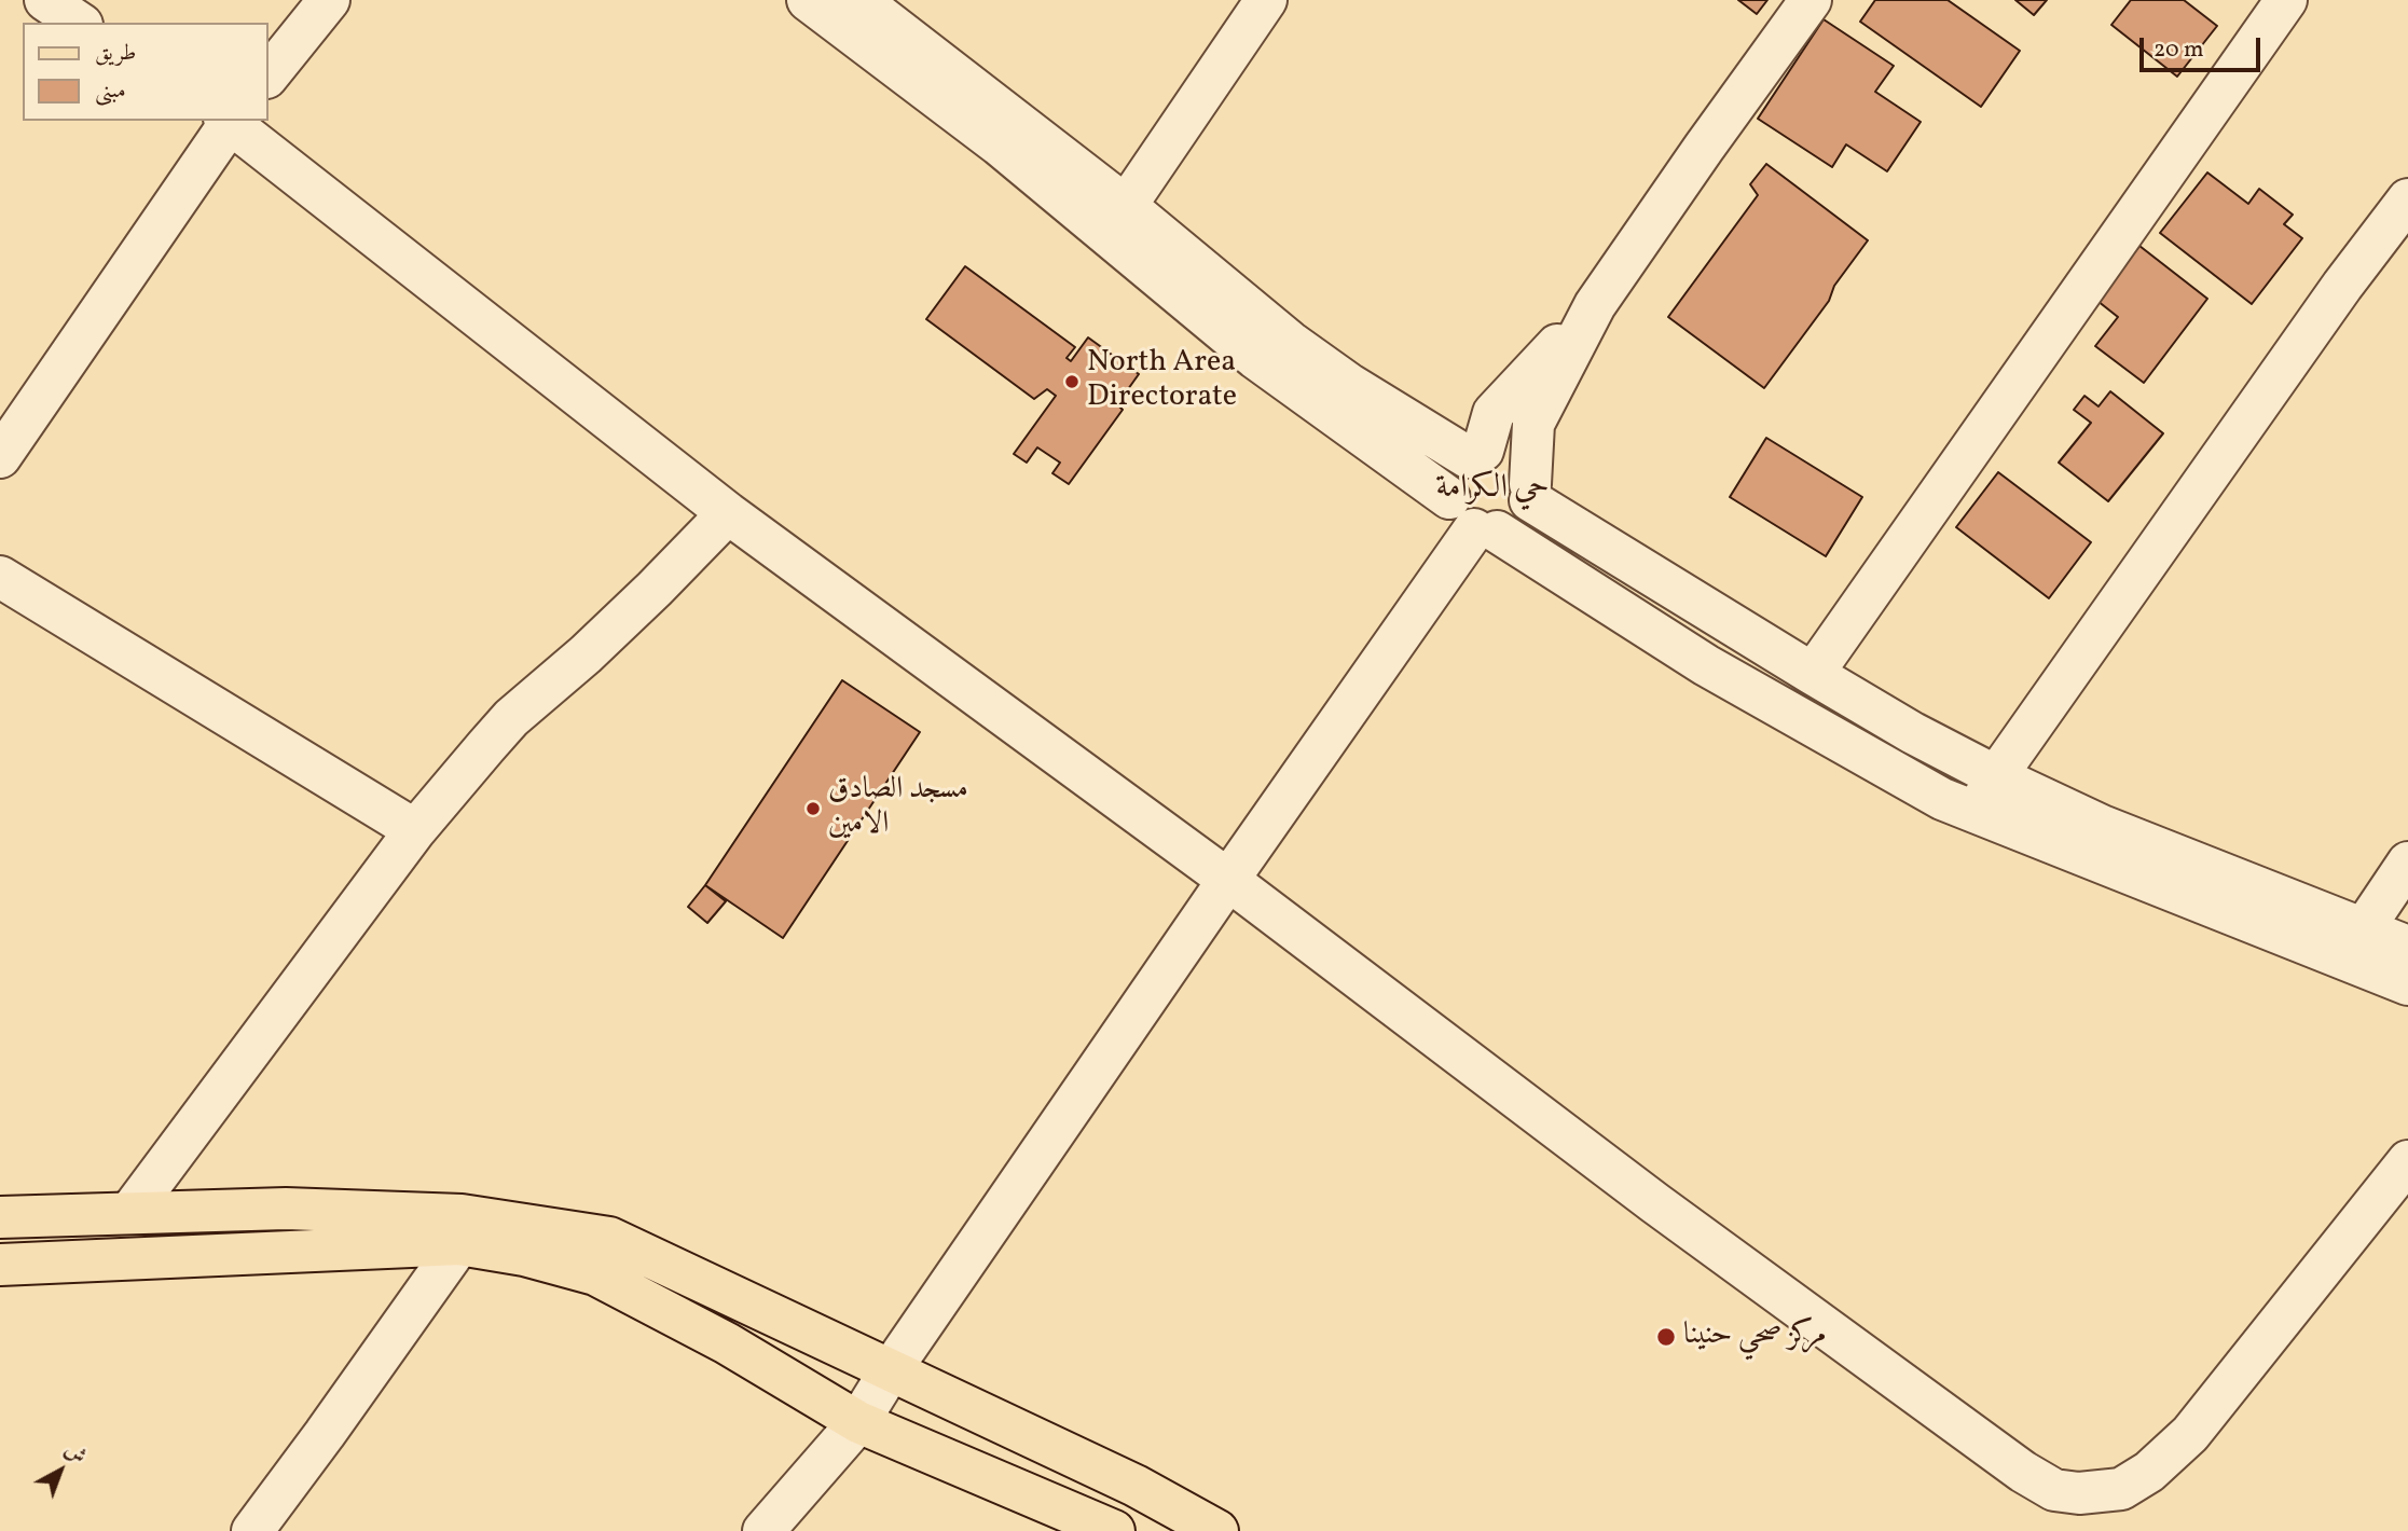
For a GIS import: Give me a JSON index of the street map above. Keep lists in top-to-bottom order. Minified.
{"districts":["حي الكرامة"],"places":["North Area Directorate","مسجد الصادق الامين","مركز صحي حنينا"],"legend":["طريق","مبنى"],"scale_bar":"20 m","north":"top right"}
